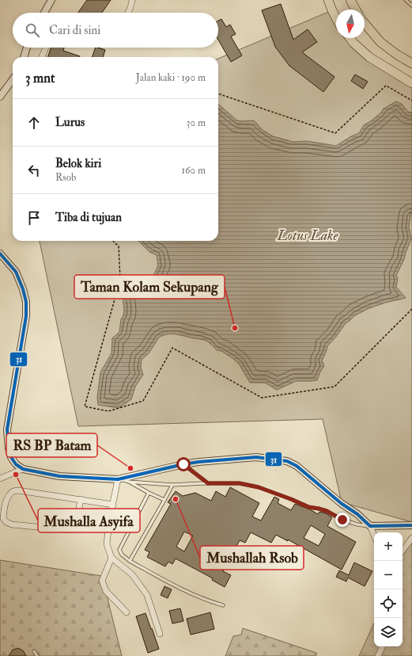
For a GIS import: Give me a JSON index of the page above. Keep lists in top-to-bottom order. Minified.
{"water":["Lotus Lake"],"places":["Taman Kolam Sekupang","RS BP Batam","Mushalla Asyifa","Mushallah Rsob"],"lines":["transit line 31"],"north":"bottom","page":{"search":"Cari di sini","heading":["3 mnt","Jalan kaki · 190 m"],"list":[["Lurus","30 m"],["Belok kiri","Rsob","160 m"],"Tiba di tujuan"],"map_buttons":["+","−"]}}
